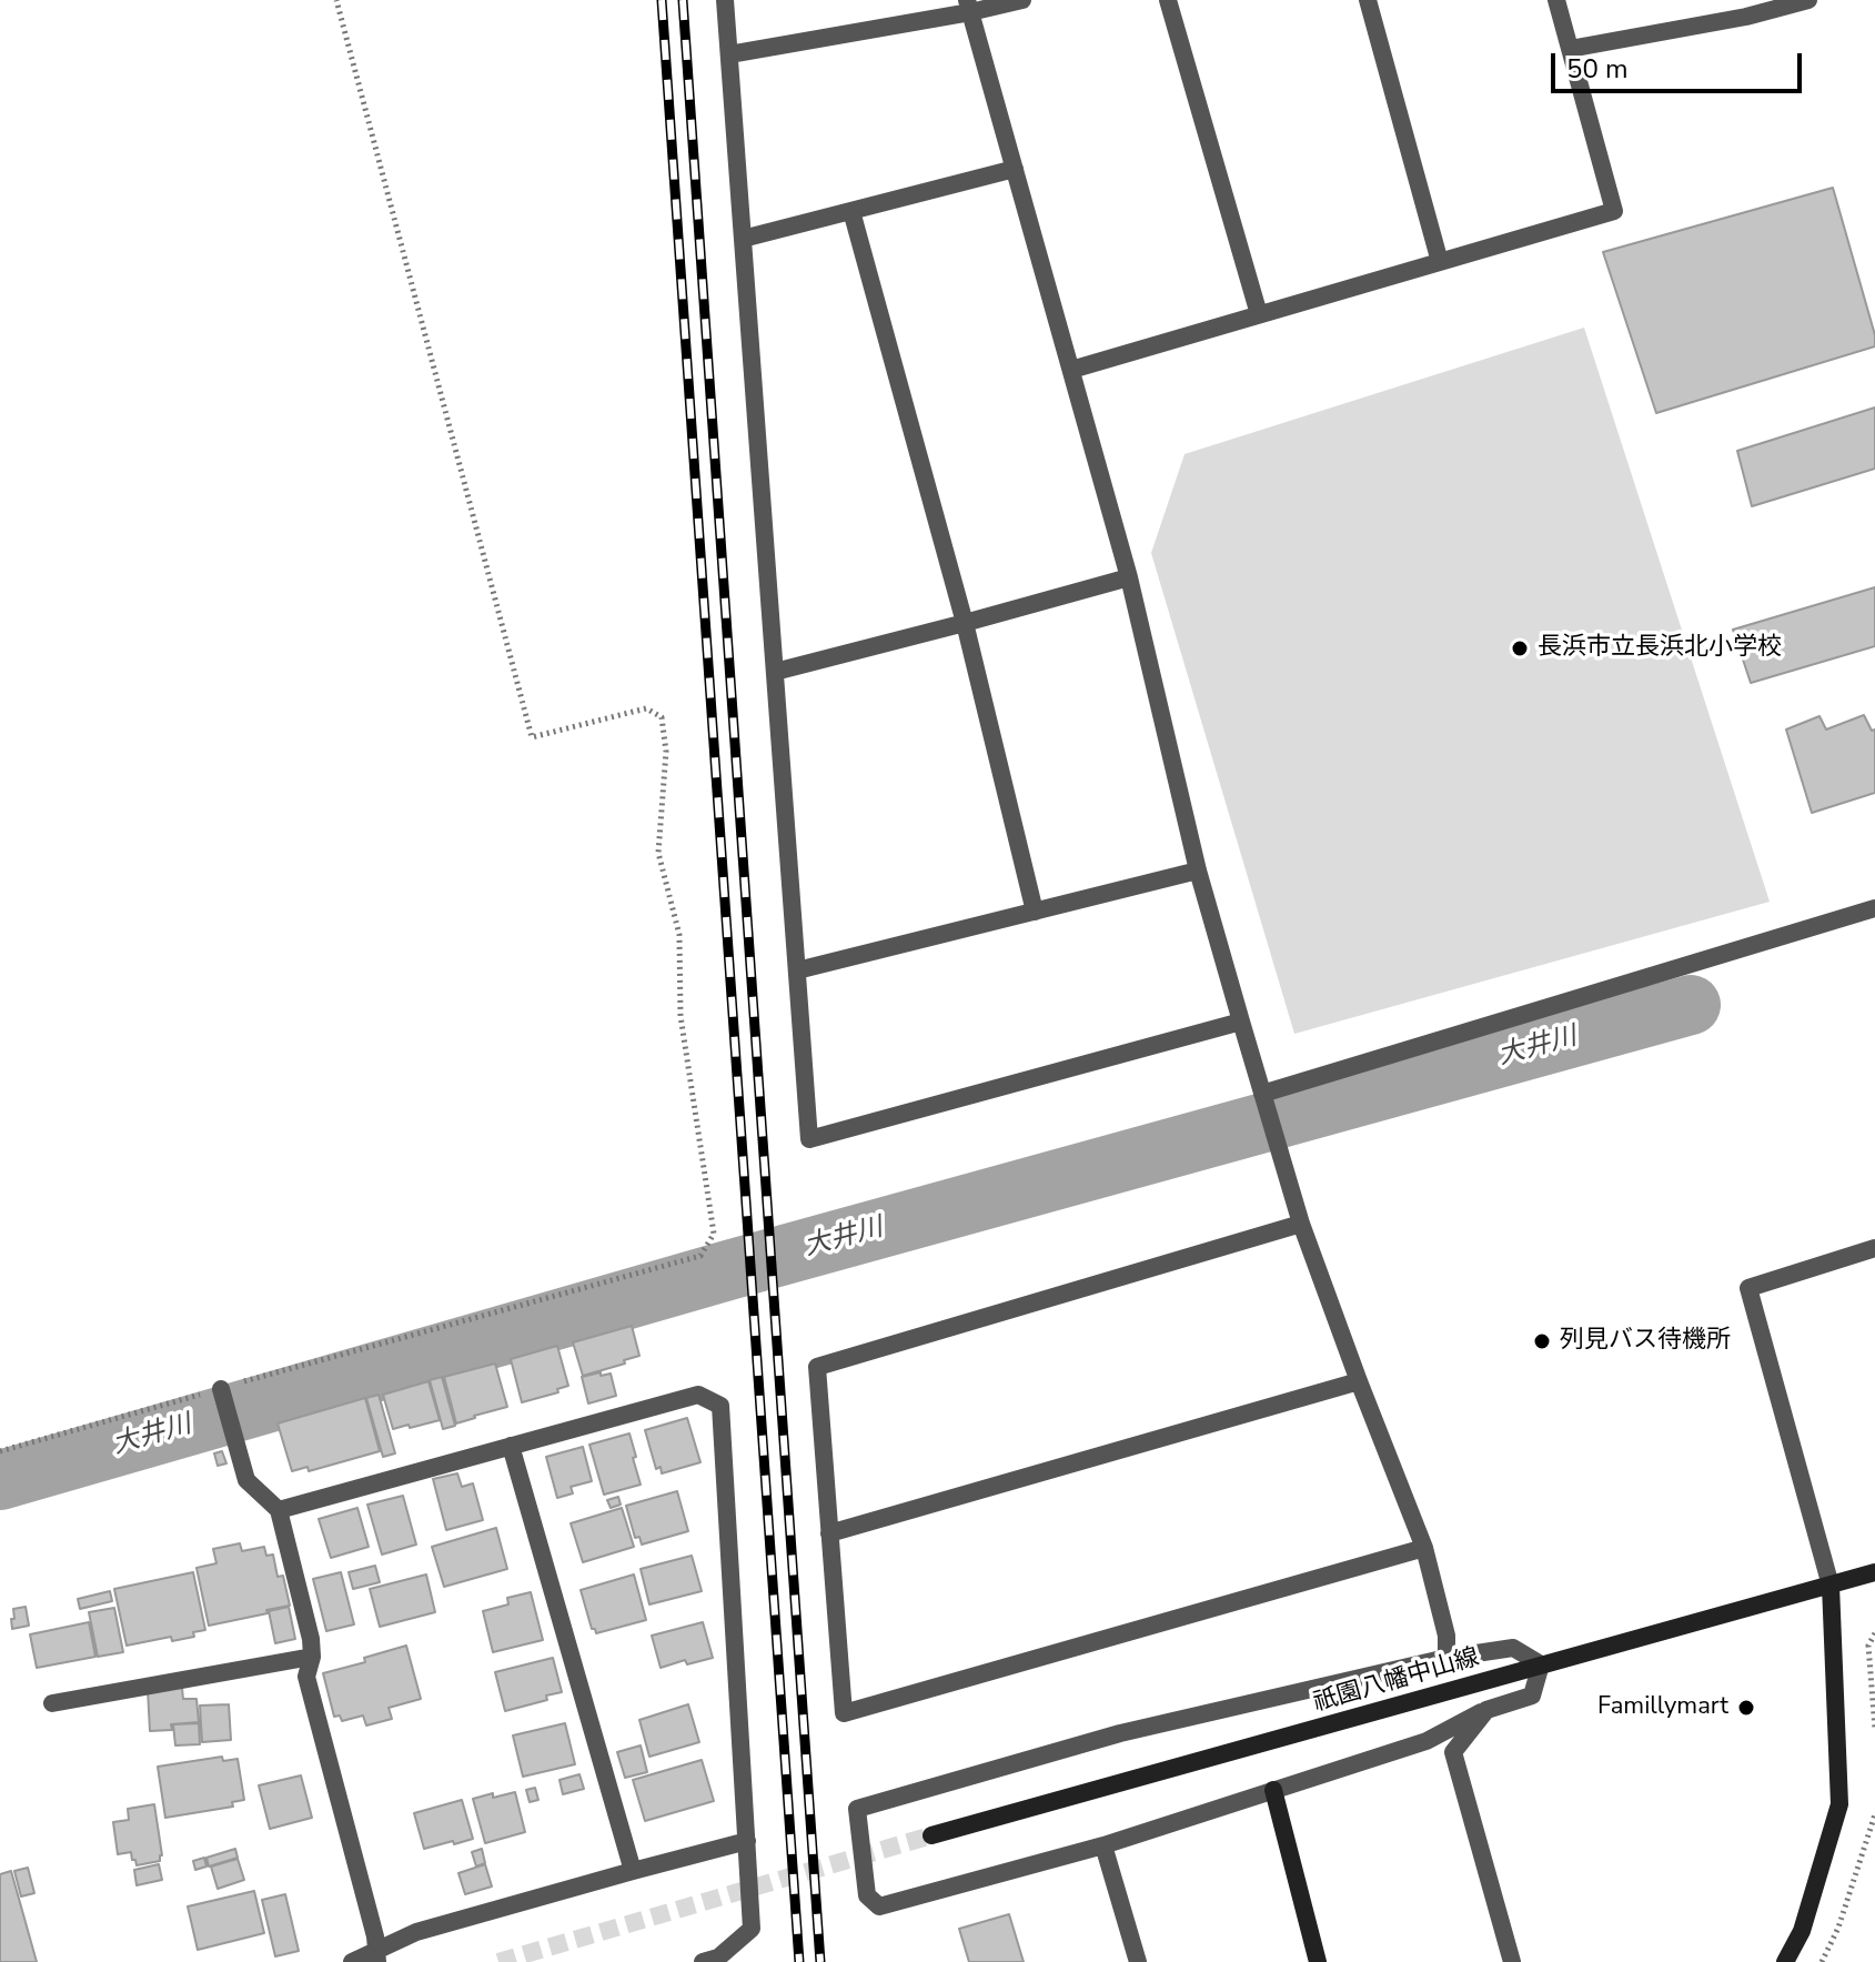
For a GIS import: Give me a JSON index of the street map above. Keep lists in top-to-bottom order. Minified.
{"streets":{"main road":["祇園八幡中山線"]},"water":["大井川"],"places":["長浜市立長浜北小学校","列見バス待機所","Famillymart"],"scale_bar":"50 m"}
